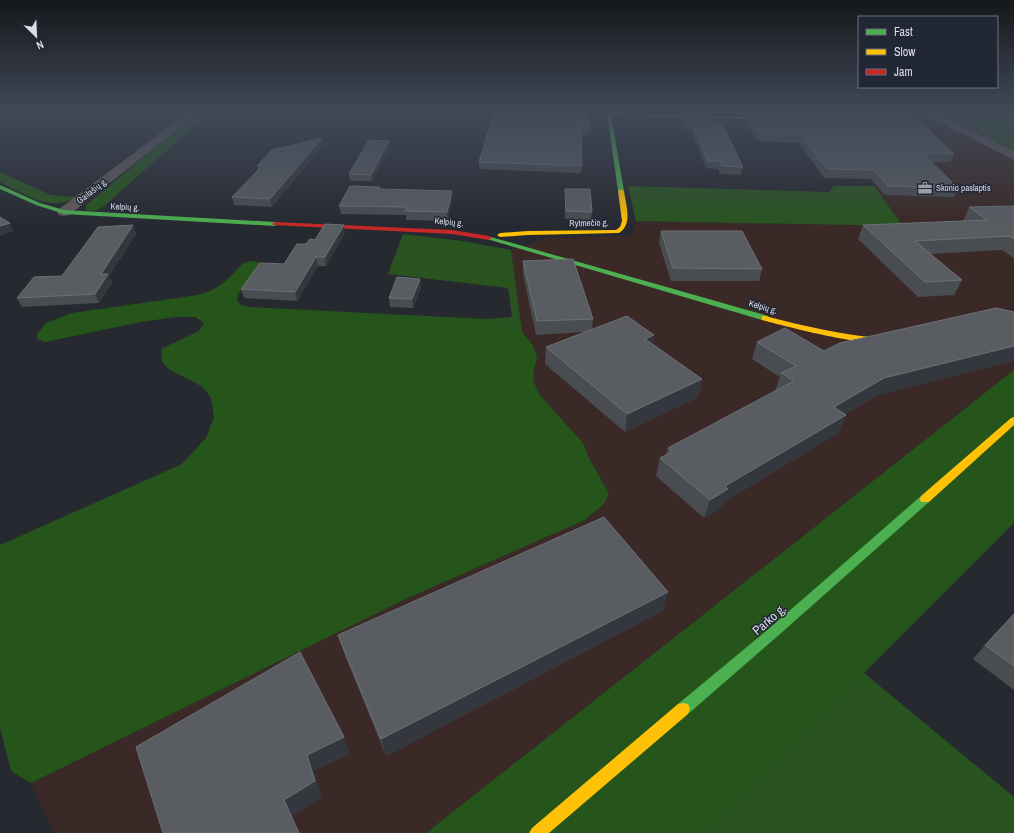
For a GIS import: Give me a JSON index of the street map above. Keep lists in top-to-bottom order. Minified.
{"streets":{"street":["Gailašių g.","Kelpių g.","Rytmečio g.","Parko g."]},"crossings":[["Gailašių g.","Kelpių g."],["Kelpių g.","Rytmečio g."]],"places":{"office":["Skonio paslaptis"]},"legend":["Fast","Slow","Jam"],"north":"bottom right"}
